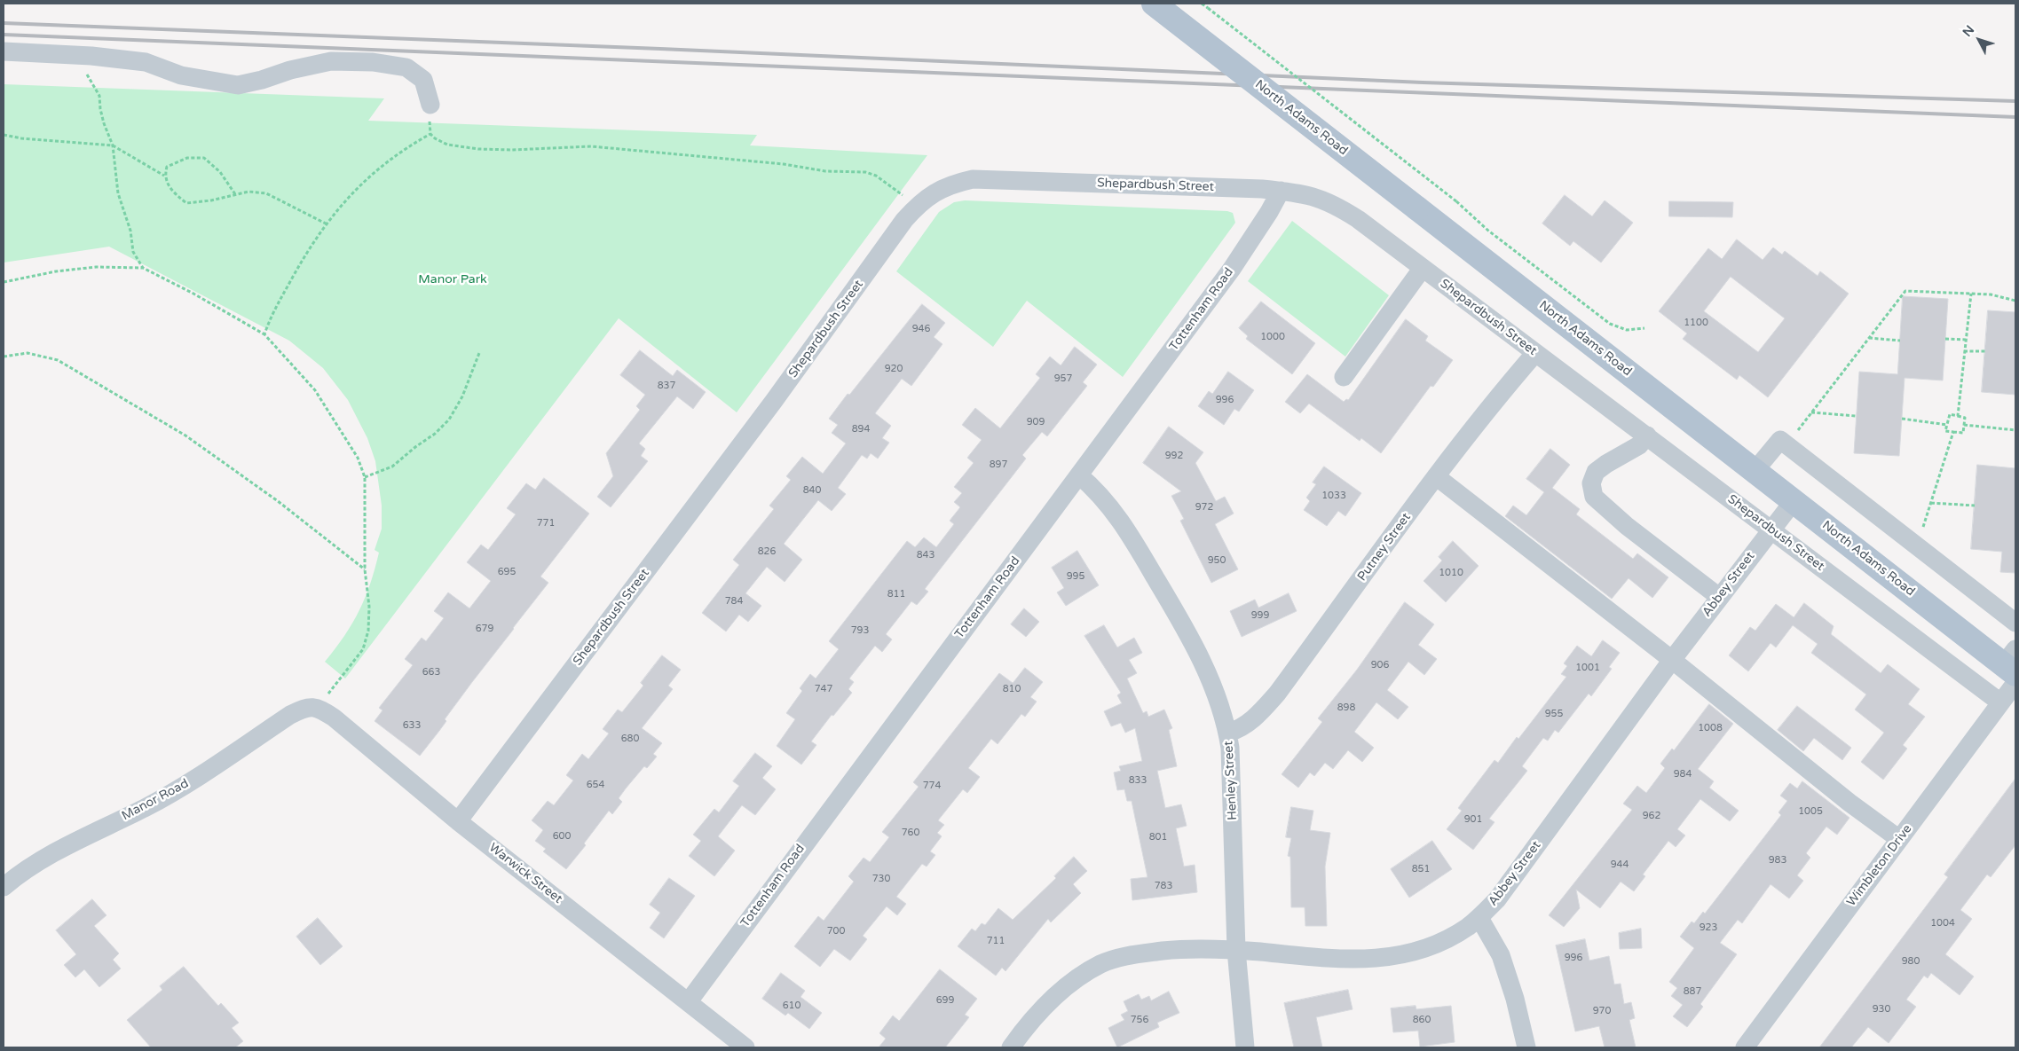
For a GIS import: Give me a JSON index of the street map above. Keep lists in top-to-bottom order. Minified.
{"streets":{"main road":["North Adams Road"],"street":["Shepardbush Street","Tottenham Road","Putney Street","Abbey Street","Henley Street","Manor Road","Wimbleton Drive","Warwick Street"]},"crossings":[["North Adams Road","Abbey Street"],["North Adams Road","Wimbleton Drive"],["Shepardbush Street","Tottenham Road"],["Shepardbush Street","Putney Street"],["Shepardbush Street","Abbey Street"],["Shepardbush Street","Wimbleton Drive"],["Shepardbush Street","Warwick Street"],["Tottenham Road","Henley Street"],["Tottenham Road","Warwick Street"],["Putney Street","Henley Street"],["Abbey Street","Henley Street"],["Manor Road","Warwick Street"]],"parks":["Manor Park"],"house_numbers":["1100","946","1000","920","957","837","996","909","894","992","897","840","1033","972","771","826","843","950","695","1010","995","811","784","999","679","793","906","1001","663","747","810","898","955","633","1008","680","984","833","654","774","1005","962","901","760","600","801","983","944","851","730","783","1004","923","700","711","996","980","887","699","610","930","970","756","860"],"north":"top left"}
